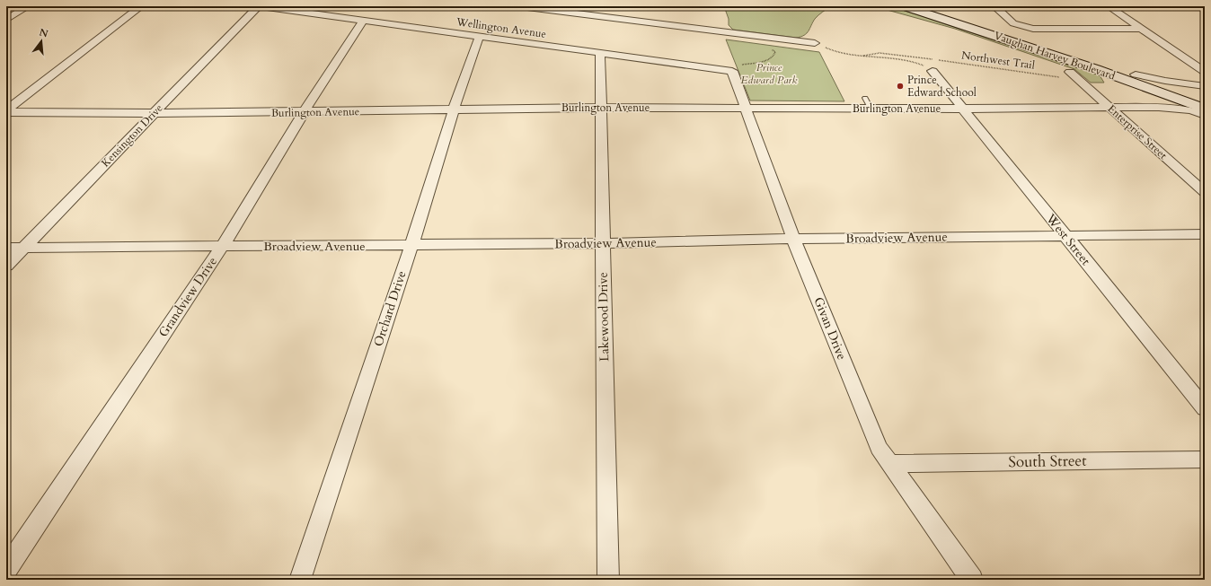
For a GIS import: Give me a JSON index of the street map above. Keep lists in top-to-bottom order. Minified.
{"streets":{"main road":["Vaughan Harvey Boulevard"],"street":["Wellington Avenue","Burlington Avenue","Enterprise Street","Kensington Drive","Broadview Avenue","West Street","Grandview Drive","Orchard Drive","Lakewood Drive","Givan Drive","South Street"],"path":["Northwest Trail"]},"crossings":[["Wellington Avenue","Kensington Drive"],["Wellington Avenue","Grandview Drive"],["Wellington Avenue","Orchard Drive"],["Wellington Avenue","Lakewood Drive"],["Wellington Avenue","Givan Drive"],["Northwest Trail","Enterprise Street"],["Burlington Avenue","Enterprise Street"],["Burlington Avenue","Kensington Drive"],["Burlington Avenue","West Street"],["Burlington Avenue","Grandview Drive"],["Burlington Avenue","Orchard Drive"],["Burlington Avenue","Lakewood Drive"],["Burlington Avenue","Givan Drive"],["Kensington Drive","Broadview Avenue"],["Broadview Avenue","West Street"],["Broadview Avenue","Grandview Drive"],["Broadview Avenue","Orchard Drive"],["Broadview Avenue","Lakewood Drive"],["Broadview Avenue","Givan Drive"],["Givan Drive","South Street"]],"parks":["Prince Edward Park"],"places":["Prince Edward School"],"north":"top"}
